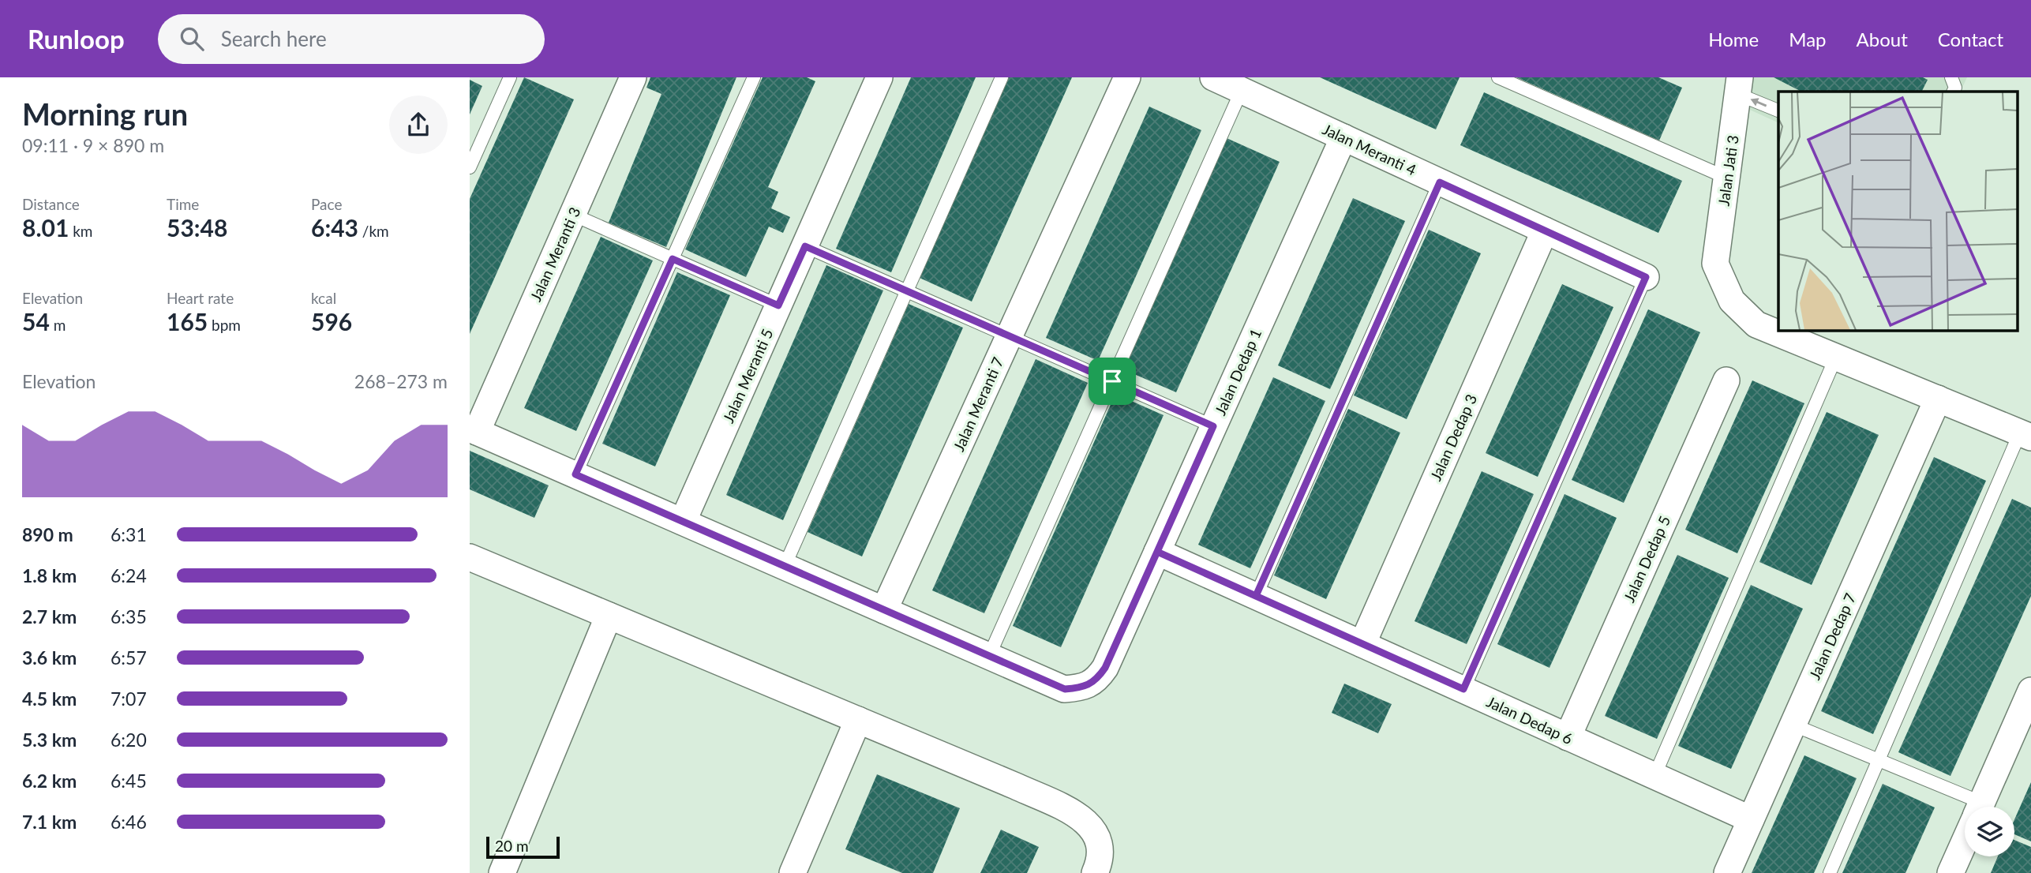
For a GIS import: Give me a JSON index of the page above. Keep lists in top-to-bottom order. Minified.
{"streets":{"street":["Jalan Meranti 4","Jalan Jati 3","Jalan Meranti 3","Jalan Dedap 1","Jalan Meranti 5","Jalan Meranti 7","Jalan Dedap 3","Jalan Dedap 5","Jalan Dedap 7","Jalan Dedap 6"]},"crossings":[["Jalan Meranti 4","Jalan Dedap 1"],["Jalan Meranti 4","Jalan Dedap 3"],["Jalan Dedap 1","Jalan Dedap 6"],["Jalan Dedap 3","Jalan Dedap 6"],["Jalan Dedap 5","Jalan Dedap 6"],["Jalan Dedap 7","Jalan Dedap 6"]],"scale_bar":"20 m","page":{"header":"Runloop","search":"Search here","nav":["Home","Map","About","Contact"],"heading":["Morning run","09:11 · 9 × 890 m"],"stats":[["Distance","8.01 km"],["Time","53:48"],["Pace","6:43 /km"],["Elevation","54 m"],["Heart rate","165 bpm"],["kcal","596"]],"chart":["Elevation","268–273 m"],"list":[{"name":"890 m","note":"6:31"},{"name":"1.8 km","note":"6:24"},{"name":"2.7 km","note":"6:35"},{"name":"3.6 km","note":"6:57"},{"name":"4.5 km","note":"7:07"},{"name":"5.3 km","note":"6:20"},{"name":"6.2 km","note":"6:45"},{"name":"7.1 km","note":"6:46"}],"scale":"20 m"}}
